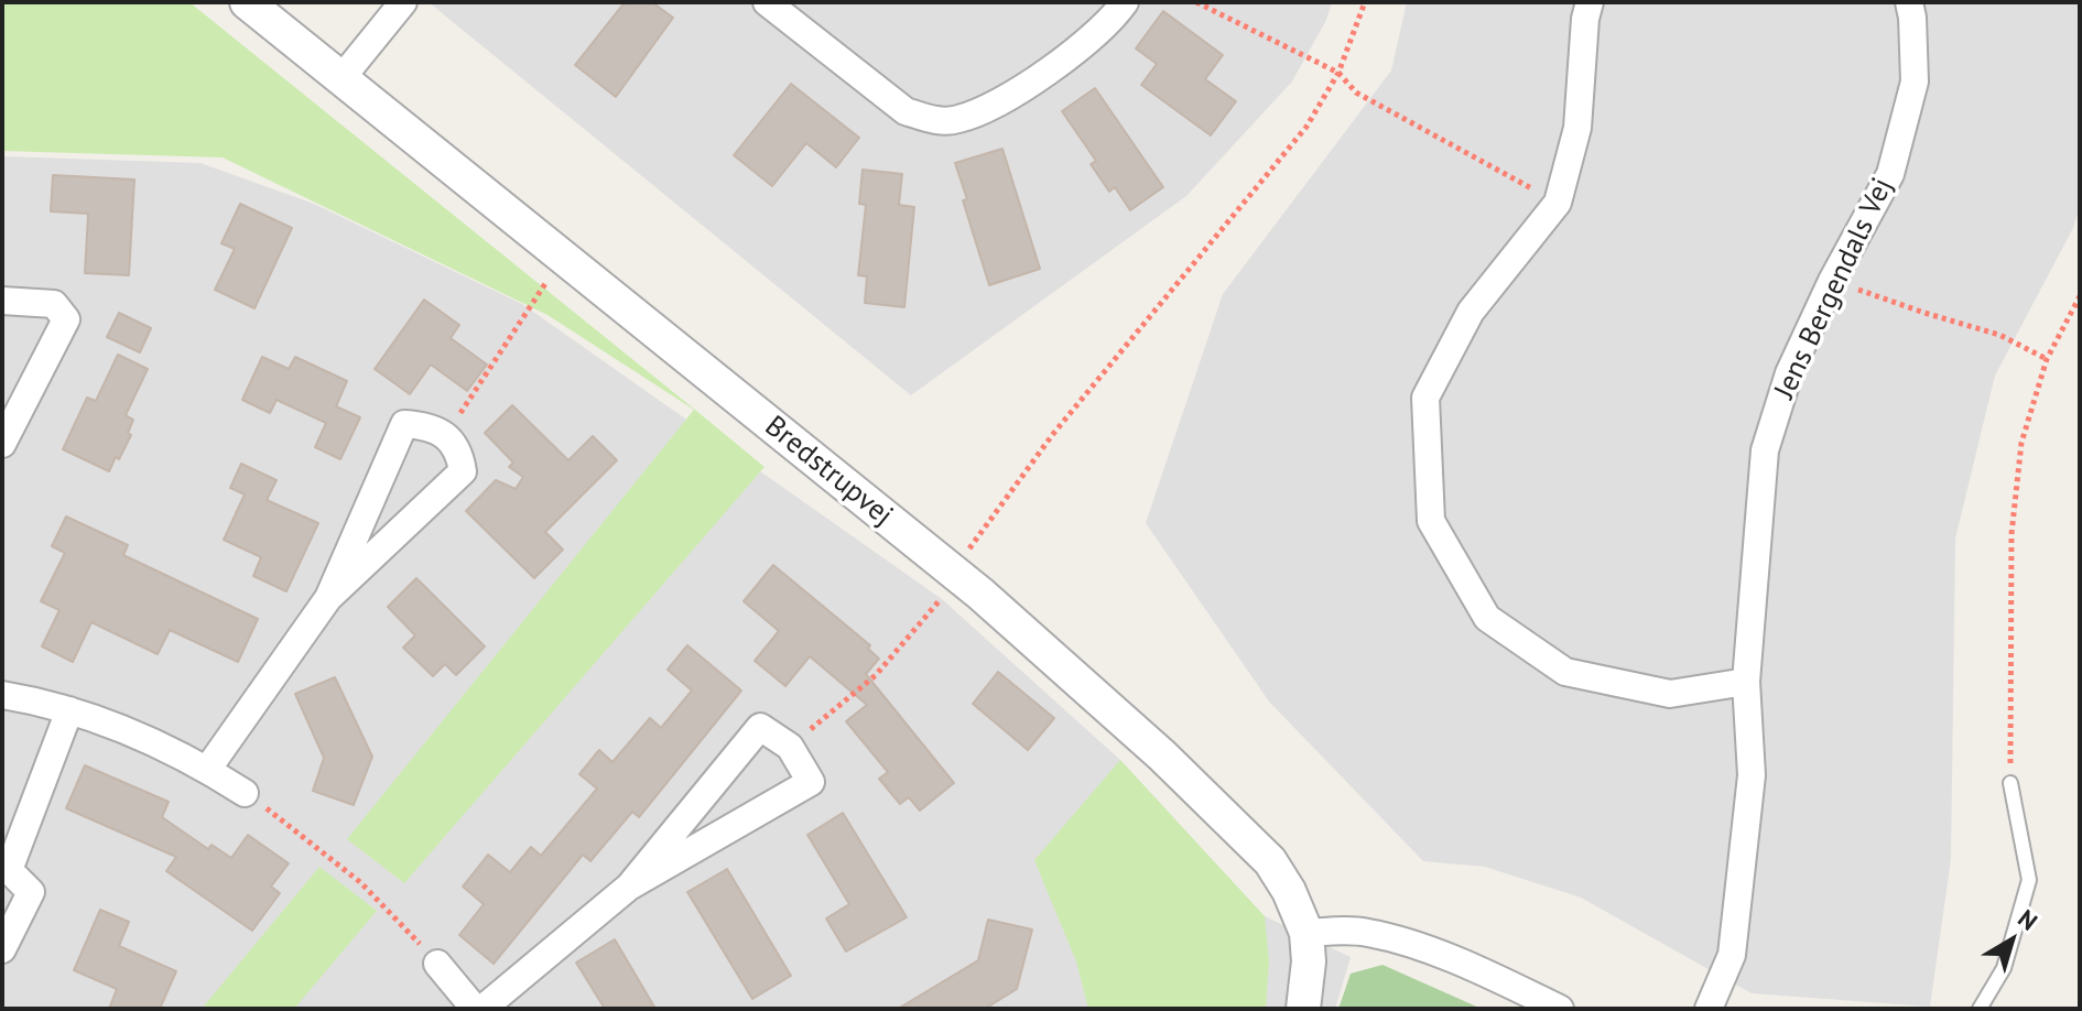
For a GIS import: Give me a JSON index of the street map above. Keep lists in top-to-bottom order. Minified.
{"streets":{"street":["Jens Bergendals Vej","Bredstrupvej"]},"north":"top right"}
